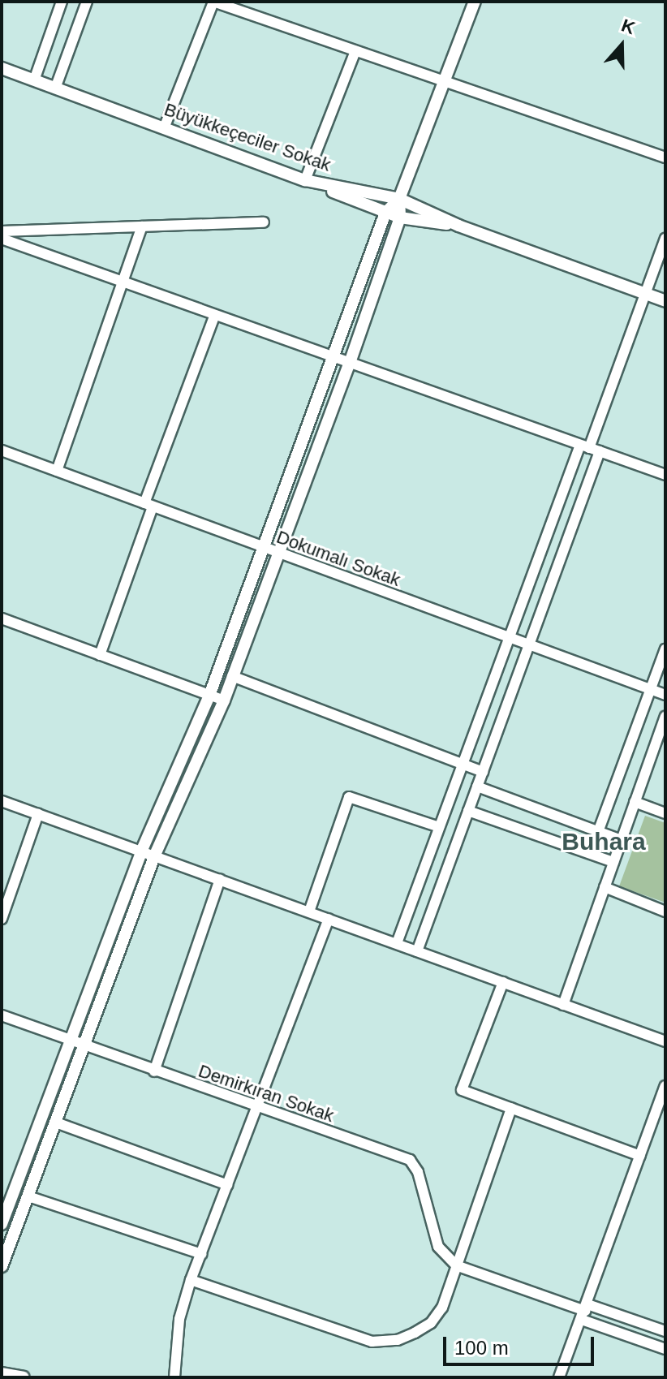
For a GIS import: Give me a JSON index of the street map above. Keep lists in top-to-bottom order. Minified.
{"streets":{"street":["Büyükkeçeciler Sokak","Dokumalı Sokak","Demirkıran Sokak"]},"districts":["Buhara"],"scale_bar":"100 m","north":"top"}
